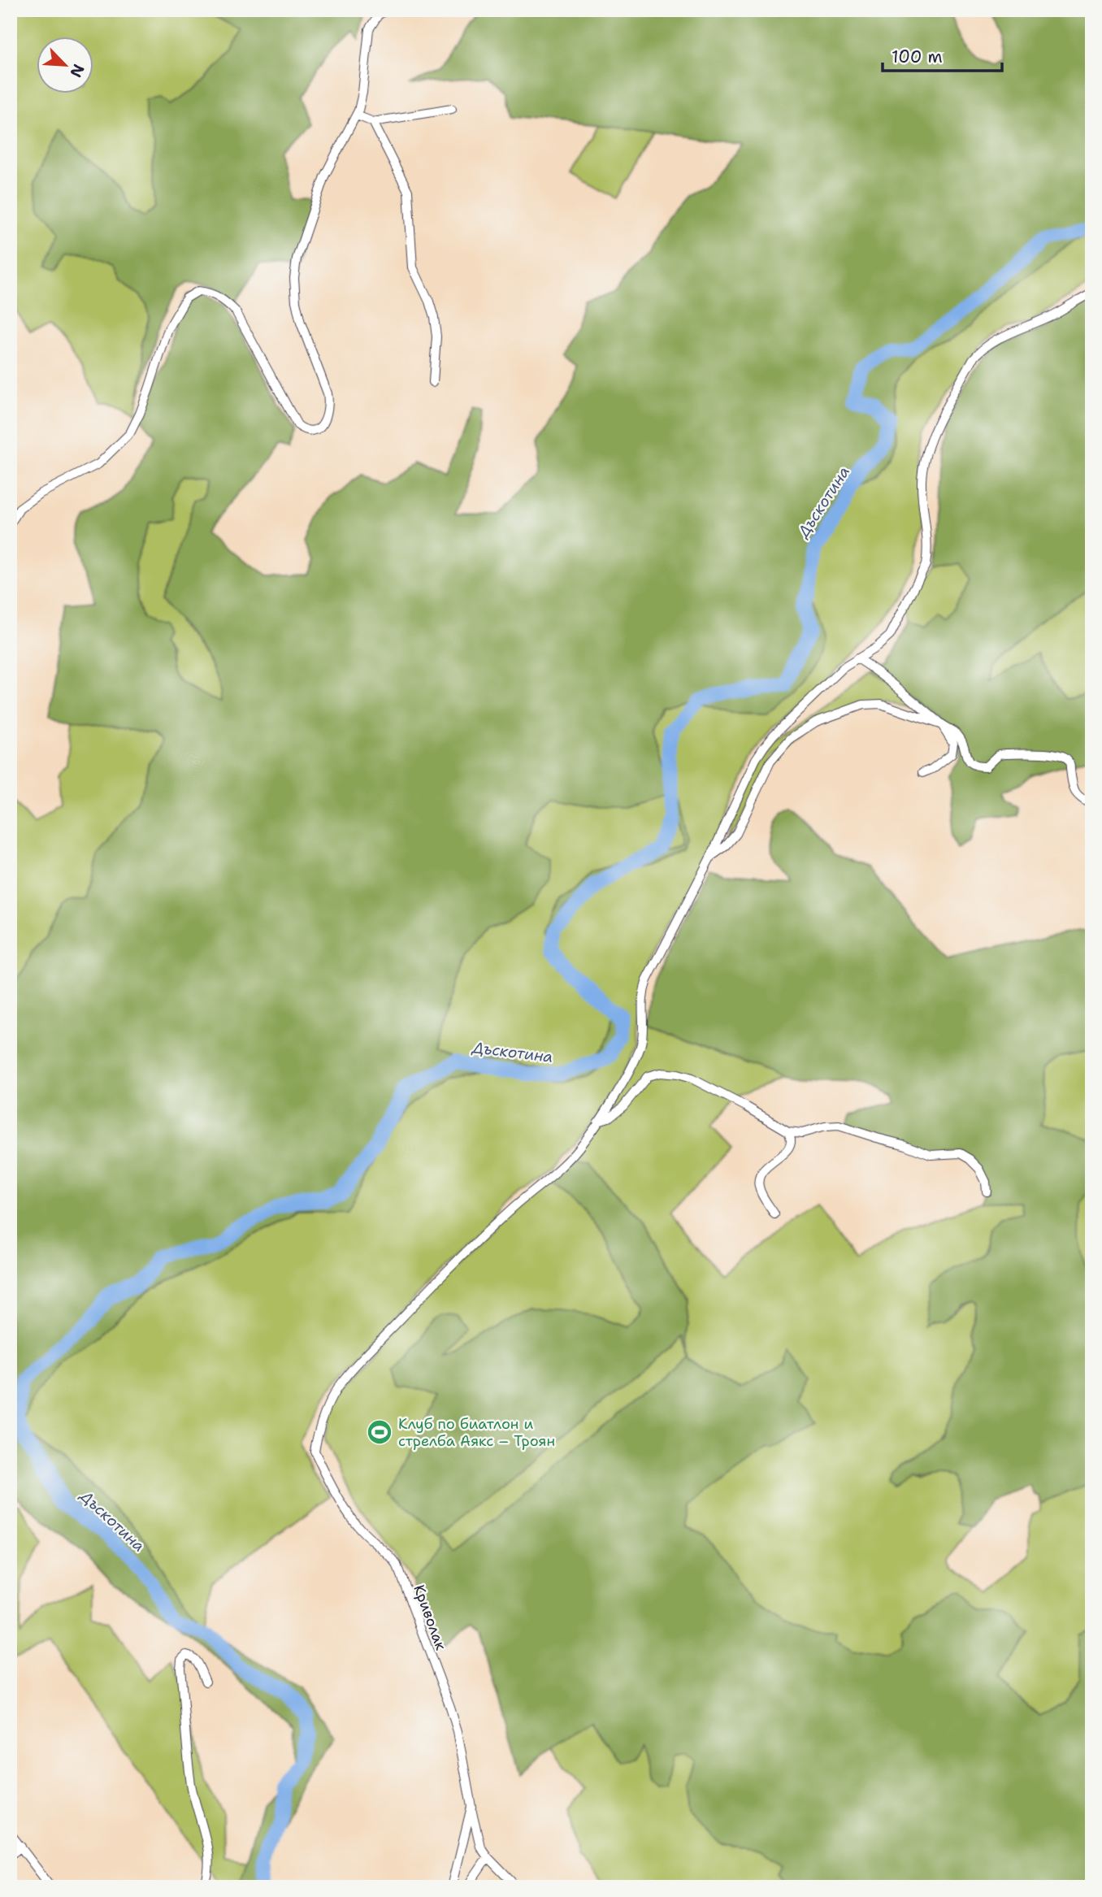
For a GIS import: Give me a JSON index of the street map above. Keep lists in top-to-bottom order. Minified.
{"streets":{"street":["Криволак"]},"water":["Дъскотина"],"places":{"sports":["Клуб по биатлон и стрелба Аякс – Троян"]},"scale_bar":"100 m","north":"bottom right"}
